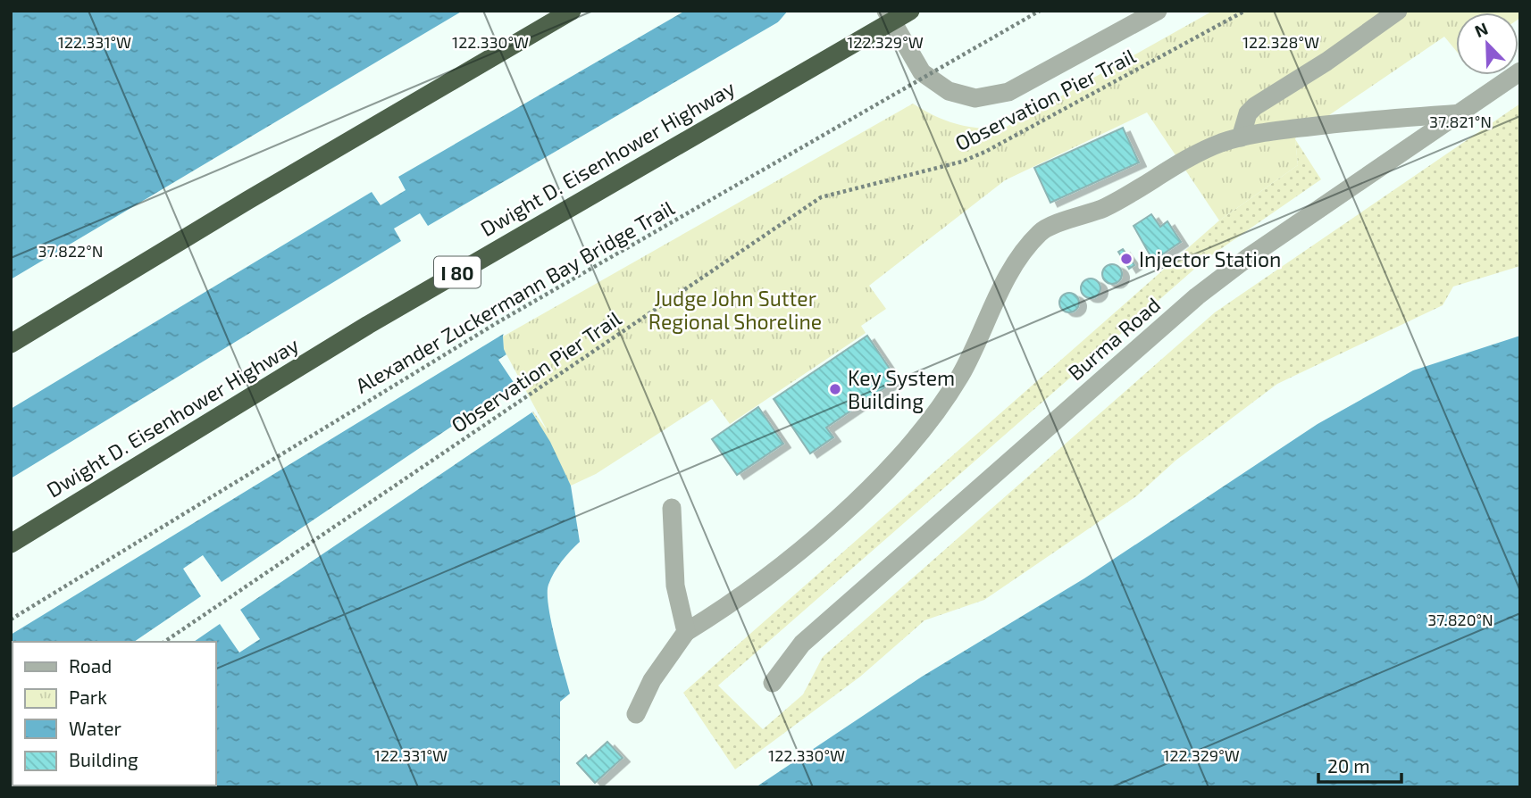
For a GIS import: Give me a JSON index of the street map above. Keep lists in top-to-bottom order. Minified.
{"streets":{"highway":["Dwight D. Eisenhower Highway","I 80"],"lane":["Burma Road"],"path":["Observation Pier Trail","Alexander Zuckermann Bay Bridge Trail"]},"parks":["Judge John Sutter Regional Shoreline"],"places":["Injector Station","Key System Building"],"legend":["Road","Park","Water","Building"],"scale_bar":"20 m","north":"top left","coordinates":["122.331°W","122.330°W","122.329°W","122.328°W","37.821°N","37.822°N","37.820°N"]}
